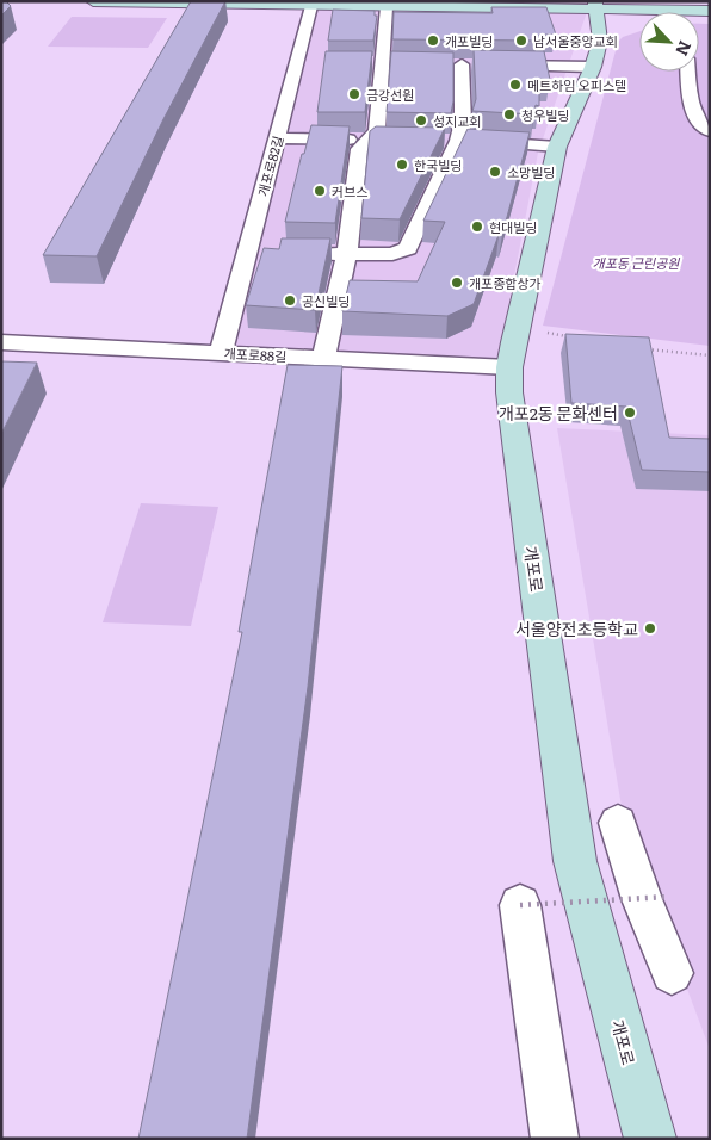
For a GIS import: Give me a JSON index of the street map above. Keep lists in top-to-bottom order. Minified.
{"streets":{"street":["개포로82길","개포로88길","개포로"]},"crossings":[["개포로82길","개포로88길"],["개포로88길","개포로"]],"parks":["개포동 근린공원"],"places":["개포빌딩","남서울중앙교회","메트하임 오피스텔","금강선원","청우빌딩","성지교회","한국빌딩","소망빌딩","커브스","현대빌딩","개포종합상가","공신빌딩","개포2동 문화센터","서울양전초등학교"],"north":"bottom right"}
